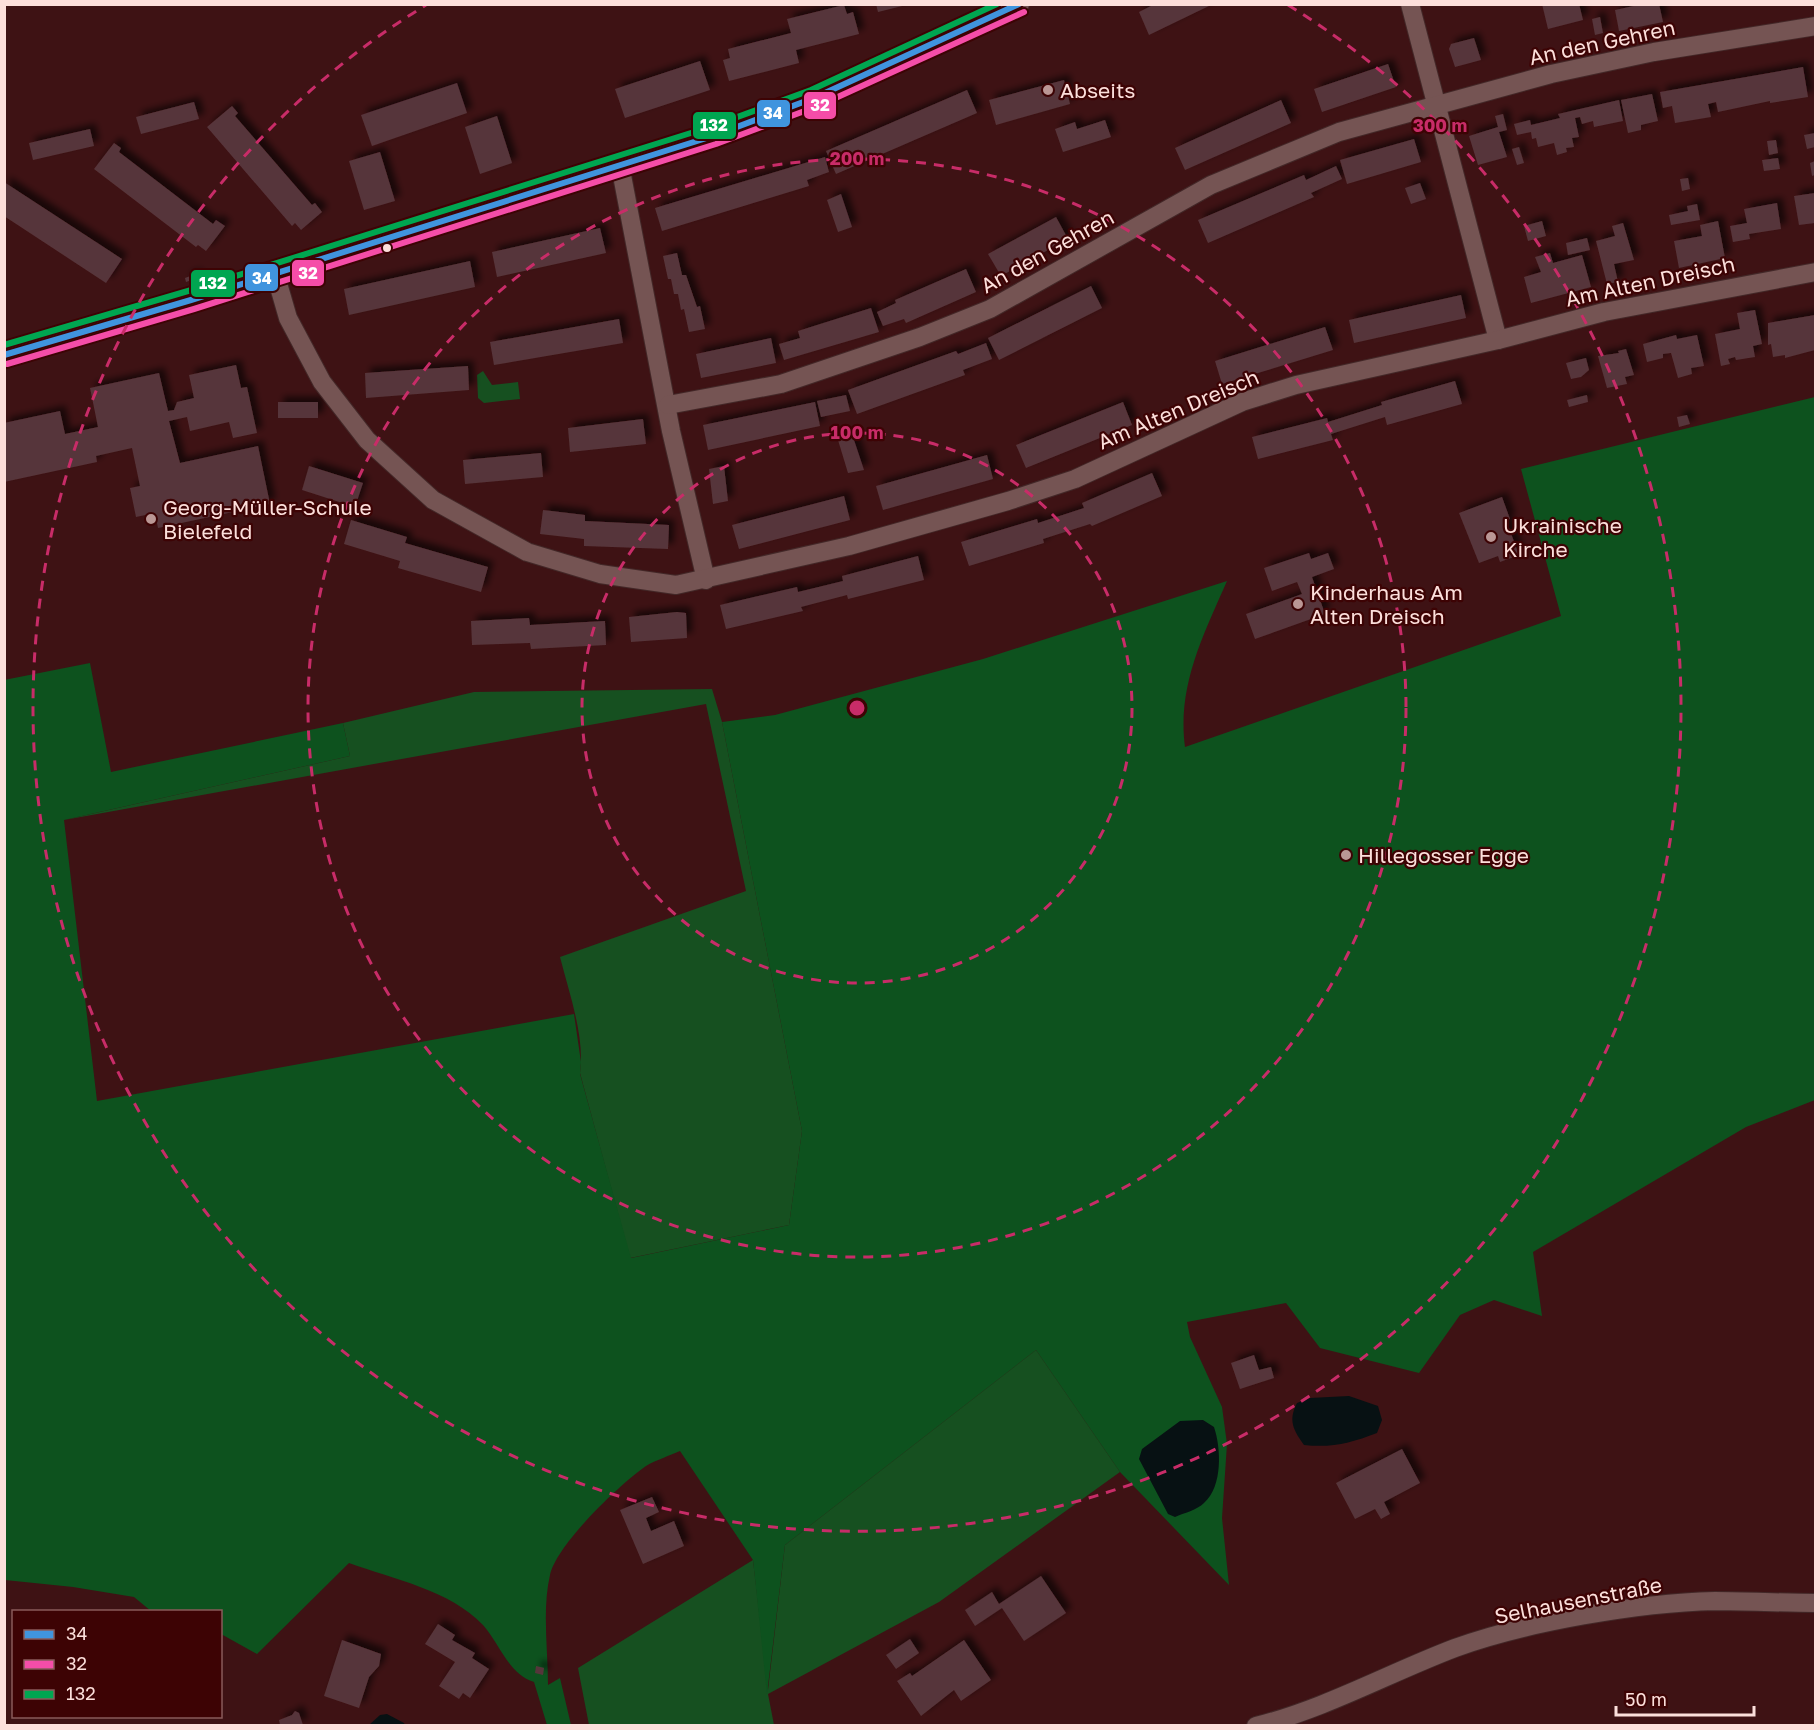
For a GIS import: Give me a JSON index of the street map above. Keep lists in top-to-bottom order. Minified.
{"streets":{"street":["An den Gehren","Am Alten Dreisch","Selhausenstraße"]},"places":["Abseits","Georg-Müller-Schule Bielefeld","Ukrainische Kirche","Kinderhaus Am Alten Dreisch","Hillegosser Egge"],"lines":["transit line 34","transit line 132","transit line 32"],"legend":["34","32","132"],"scale_bar":"50 m","rings":["300 m","200 m","100 m"]}
